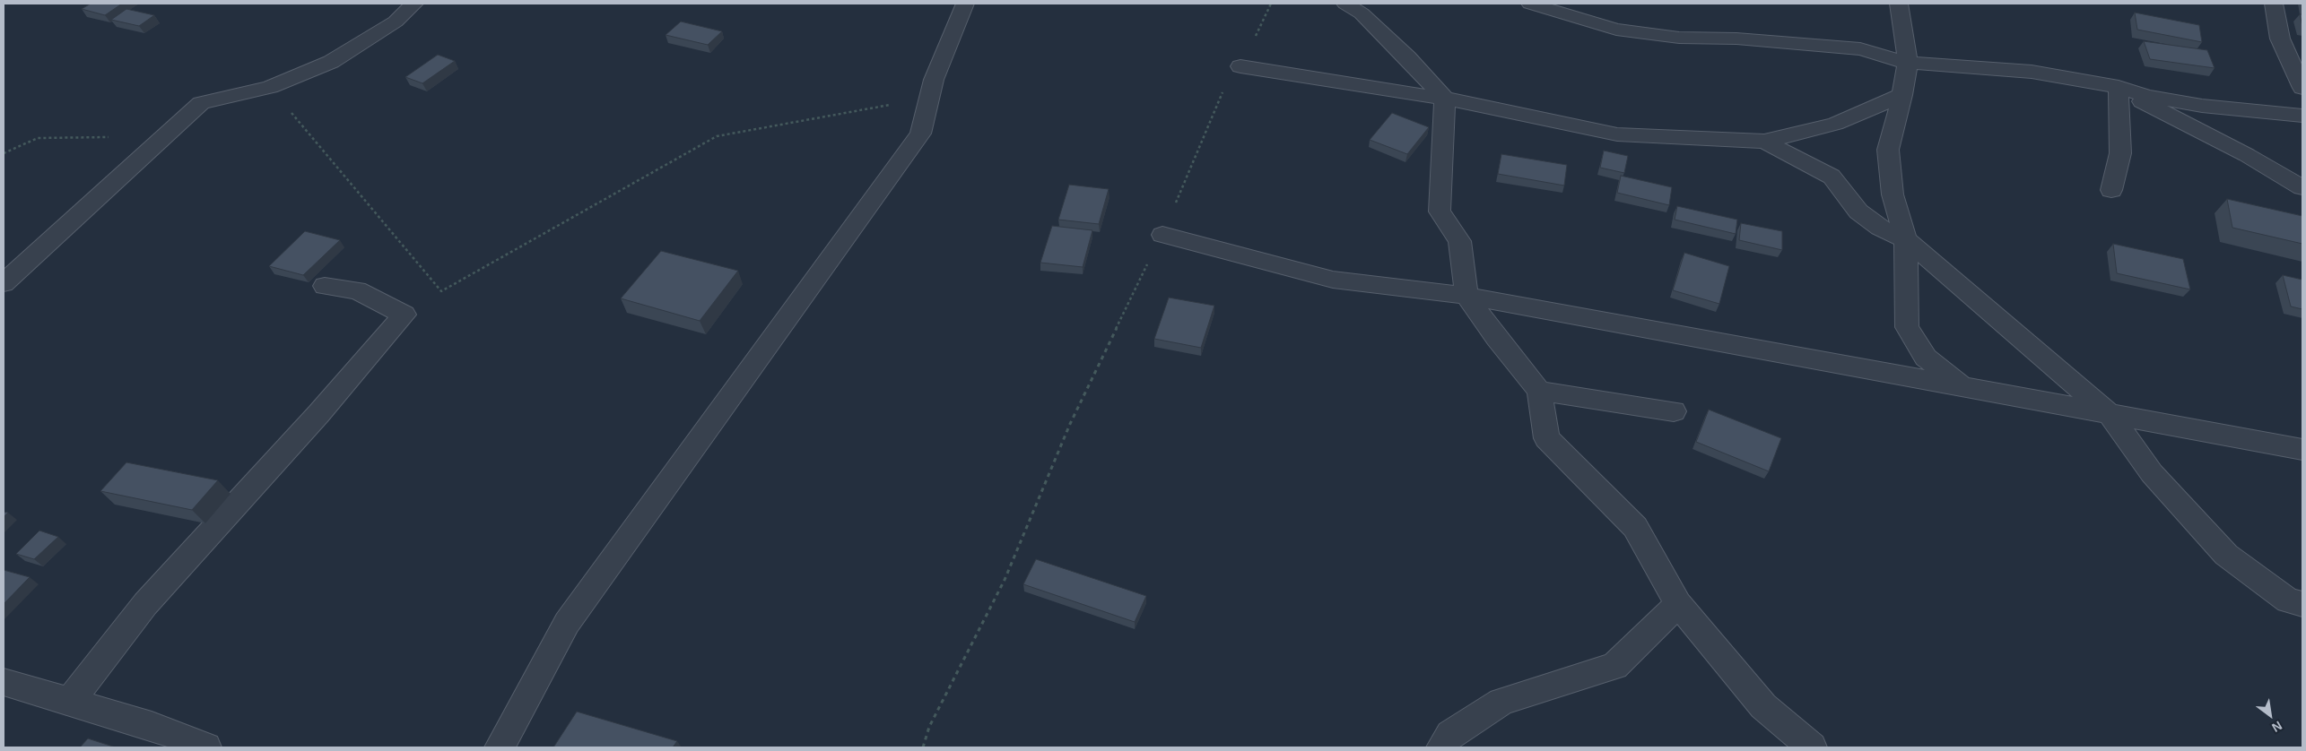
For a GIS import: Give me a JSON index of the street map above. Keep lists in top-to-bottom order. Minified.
{"north":"bottom right"}
